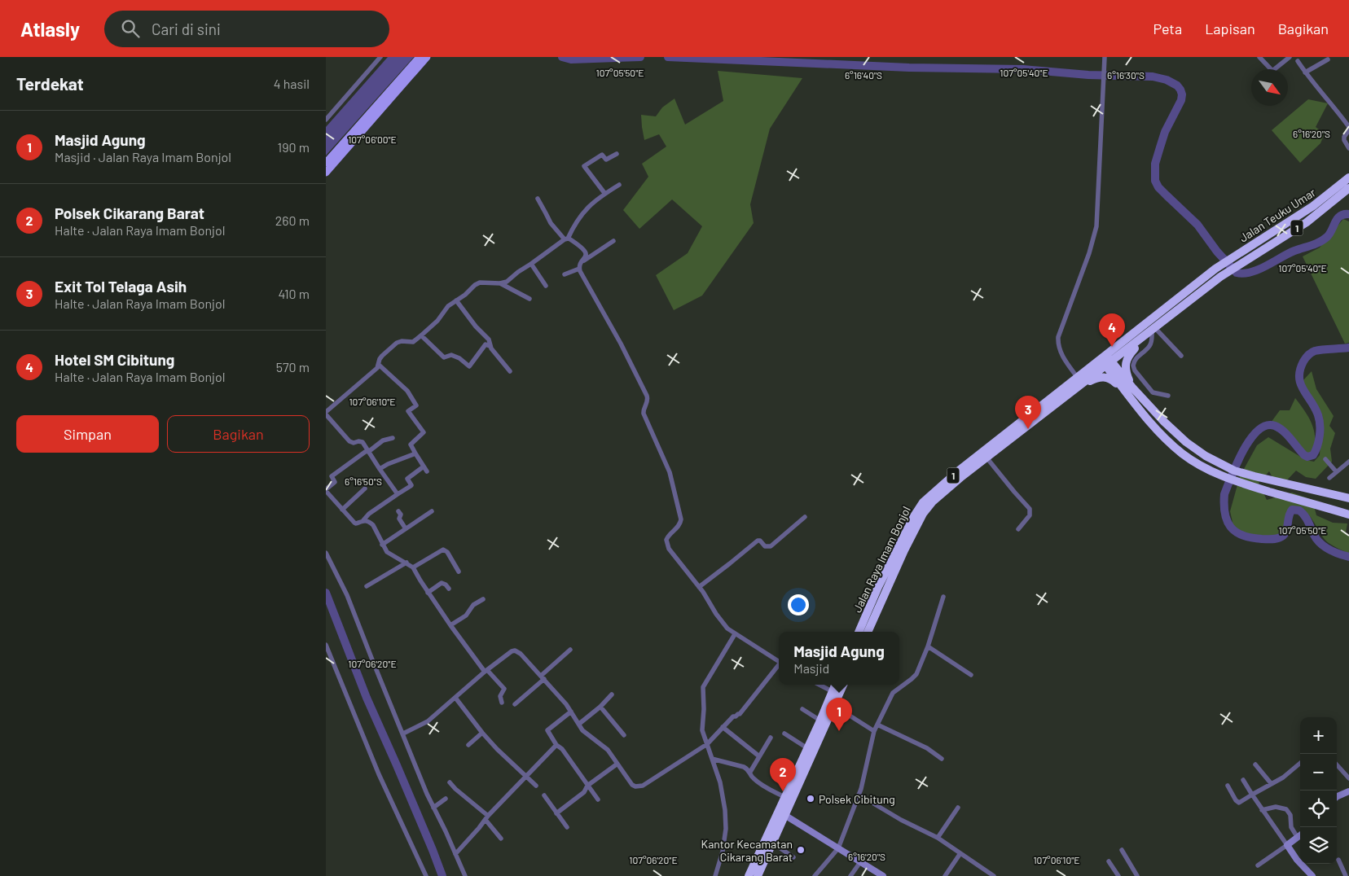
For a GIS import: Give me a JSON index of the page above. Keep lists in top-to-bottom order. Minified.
{"streets":{"highway":["Jalan Teuku Umar","1","Jalan Raya Imam Bonjol"]},"crossings":[["Jalan Teuku Umar","Jalan Raya Imam Bonjol"]],"places":["Polsek Cibitung","Kantor Kecamatan Cikarang Barat"],"north":"bottom right","page":{"header":"Atlasly","search":"Cari di sini","nav":["Peta","Lapisan","Bagikan"],"heading":["Terdekat","4 hasil"],"list":[{"mark":"1","name":"Masjid Agung","note":"Masjid · Jalan Raya Imam Bonjol","value":"190 m"},{"mark":"2","name":"Polsek Cikarang Barat","note":"Halte · Jalan Raya Imam Bonjol","value":"260 m"},{"mark":"3","name":"Exit Tol Telaga Asih","note":"Halte · Jalan Raya Imam Bonjol","value":"410 m"},{"mark":"4","name":"Hotel SM Cibitung","note":"Halte · Jalan Raya Imam Bonjol","value":"570 m"}],"pins":["4","3","1","2"],"buttons":["Simpan","Bagikan"],"popup":["Masjid Agung","Masjid"],"map_buttons":["+","−"]},"coordinates":["107°05'50\"E","107°05'40\"E","6°16'30\"S","6°16'40\"S","6°16'20\"S","107°06'00\"E","107°06'10\"E","6°16'50\"S","107°06'20\"E"]}
